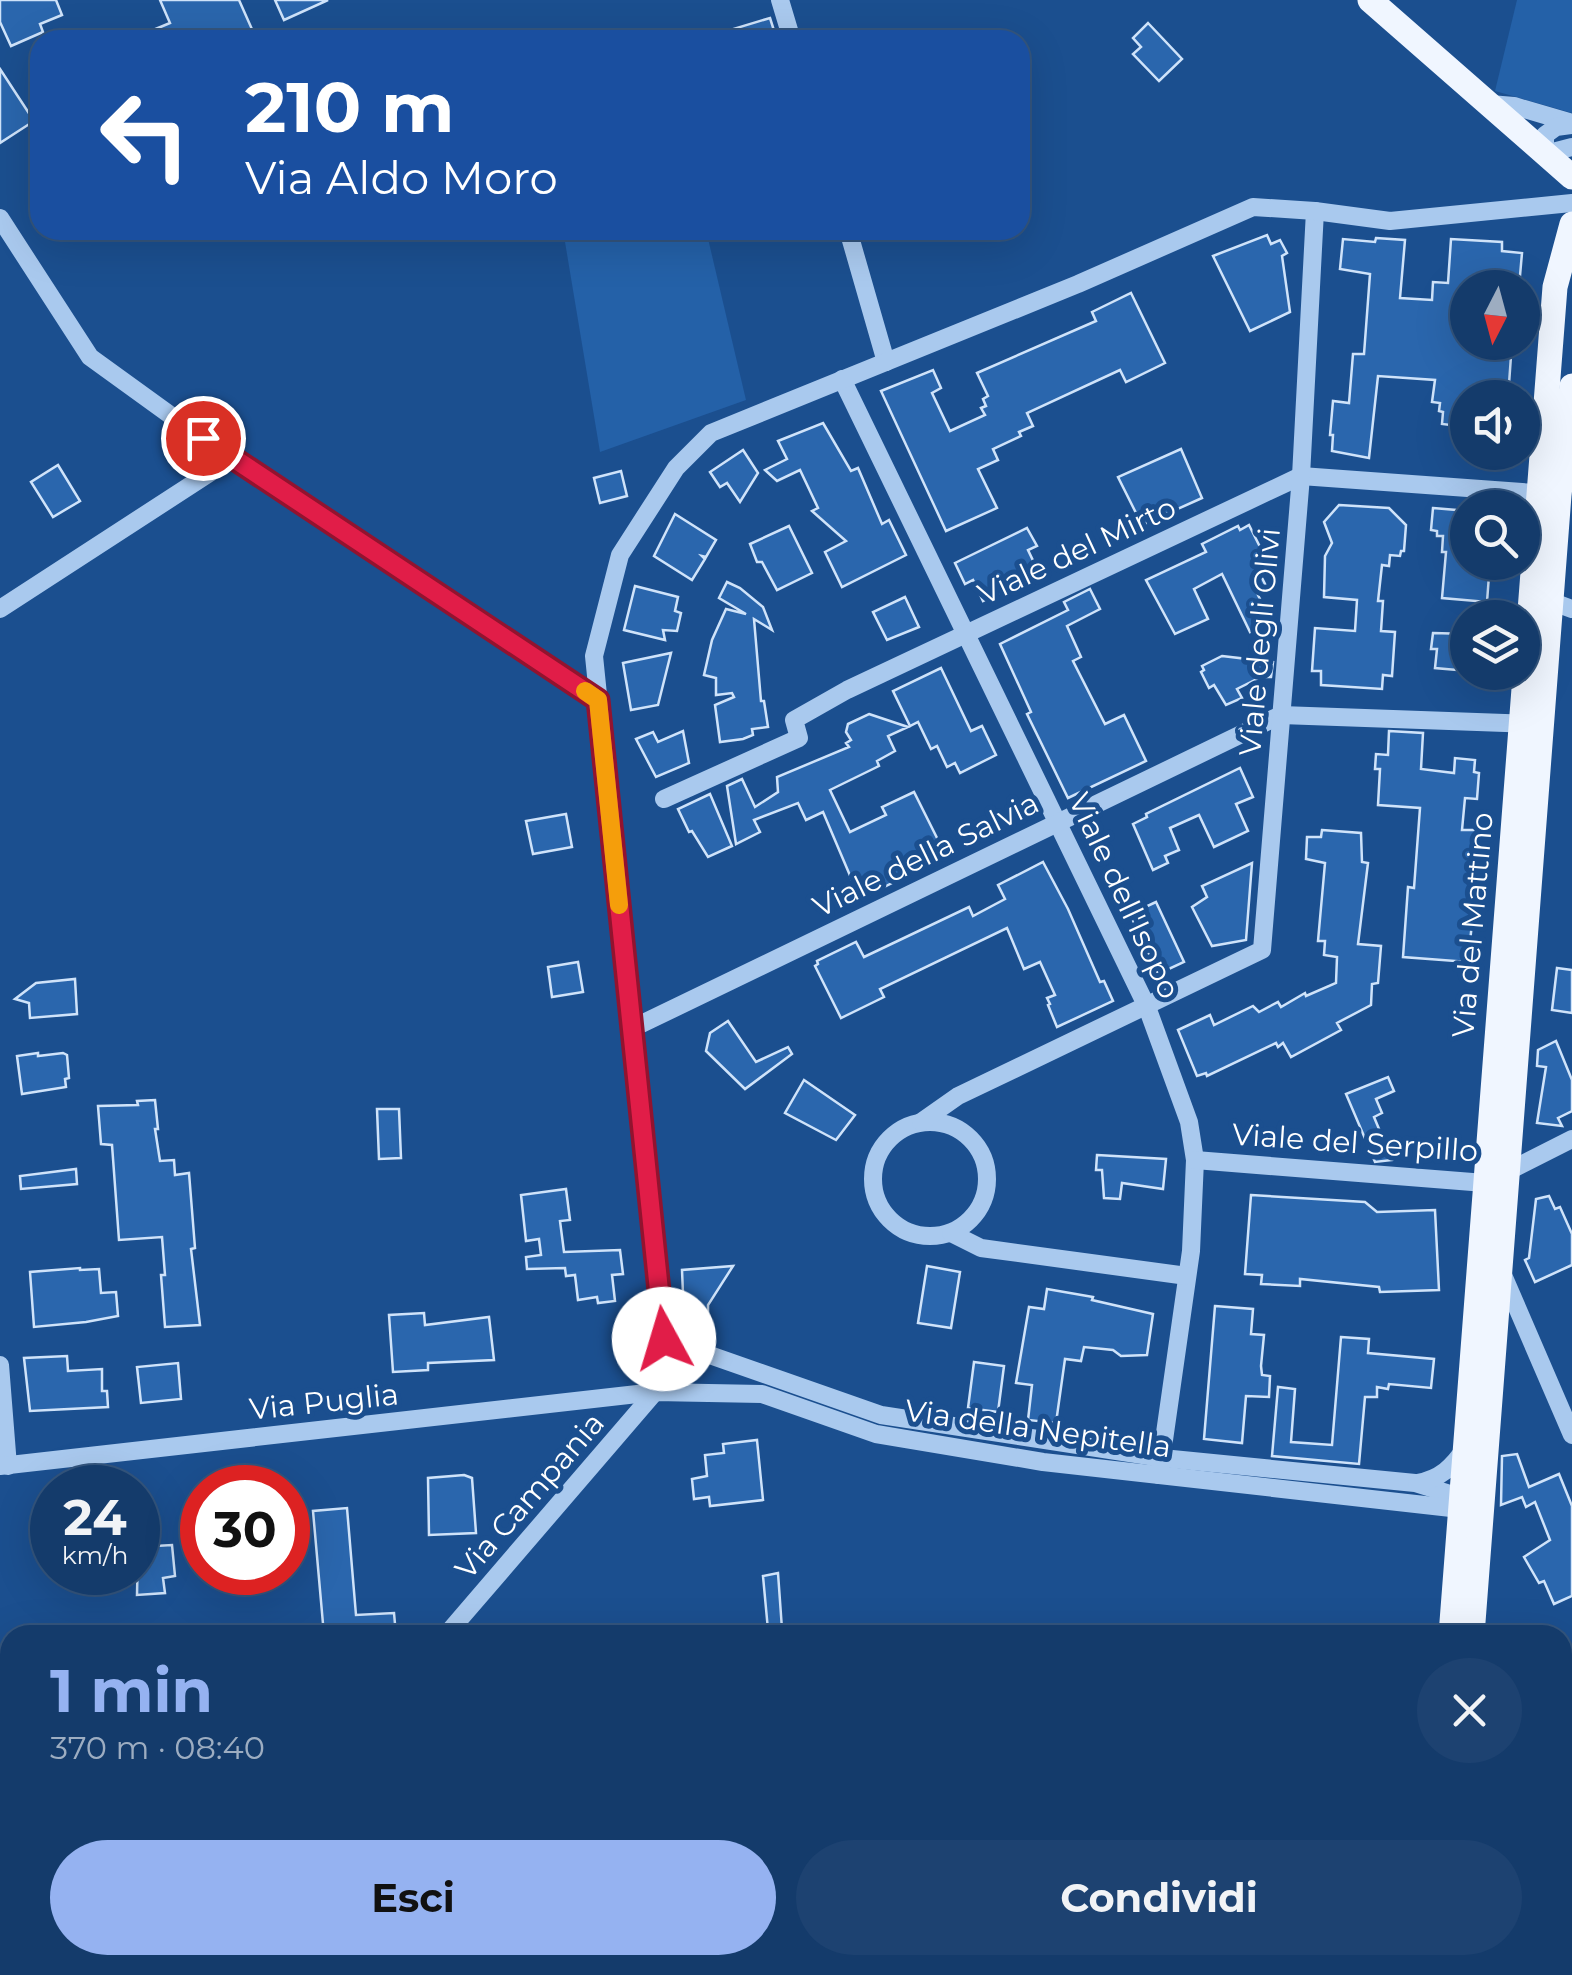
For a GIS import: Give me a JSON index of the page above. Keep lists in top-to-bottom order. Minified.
{"streets":{"main road":["Via del Mattino"],"street":["Viale del Mirto","Viale degli Olivi","Viale della Salvia","Viale dell'Isopo","Viale del Serpillo","Via Puglia","Via della Nepitella","Via Campania"]},"crossings":[["Viale del Mirto","Viale degli Olivi"],["Viale del Mirto","Viale dell'Isopo"],["Viale del Mirto","Via del Mattino"],["Viale degli Olivi","Viale della Salvia"],["Viale degli Olivi","Viale dell'Isopo"],["Viale della Salvia","Viale dell'Isopo"],["Viale della Salvia","Via del Mattino"],["Viale dell'Isopo","Viale del Serpillo"],["Viale dell'Isopo","Via della Nepitella"],["Via del Mattino","Viale del Serpillo"],["Via del Mattino","Via della Nepitella"],["Via Puglia","Via della Nepitella"],["Via Puglia","Via Campania"],["Via della Nepitella","Via Campania"]],"north":"bottom","page":{"turn":["210 m","Via Aldo Moro"],"speed":"24 km/h","limit":"30","heading":["1 min","370 m · 08:40"],"buttons":["Esci","Condividi"]}}
